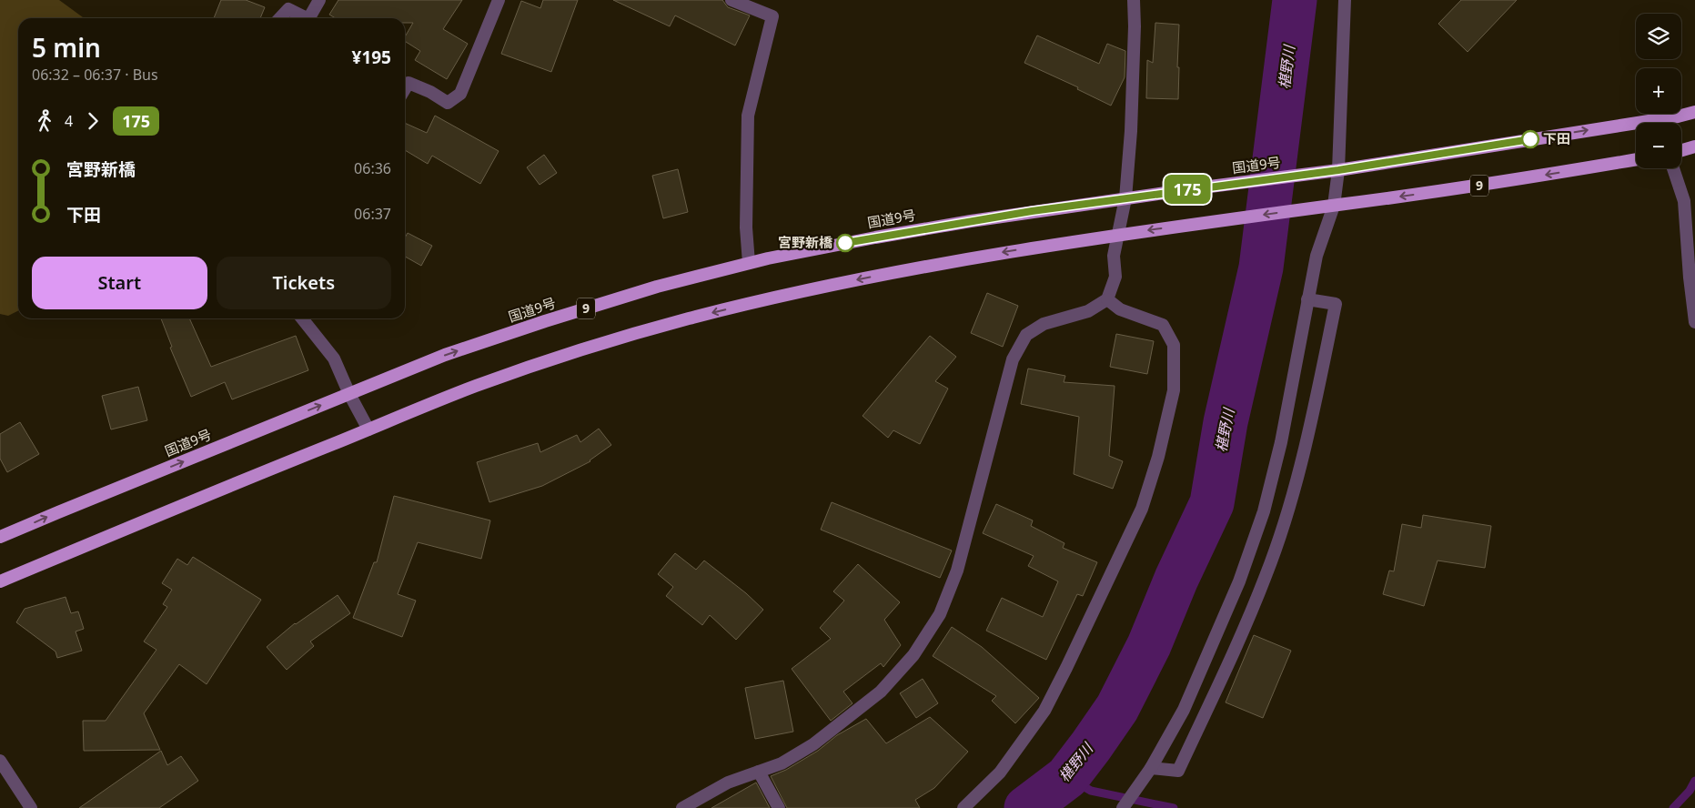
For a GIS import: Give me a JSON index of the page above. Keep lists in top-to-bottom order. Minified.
{"streets":{"highway":["国道9号","9"]},"water":["椹野川"],"places":["下田","宮野新橋"],"lines":["bus line 175"],"page":{"on_map":"175","map_buttons":["+","−"],"heading":["5 min","06:32 – 06:37 · Bus","¥195"],"legs":["4","175"],"list":[{"name":"宮野新橋","value":"06:36"},{"name":"下田","value":"06:37"}],"buttons":["Start","Tickets"]}}
